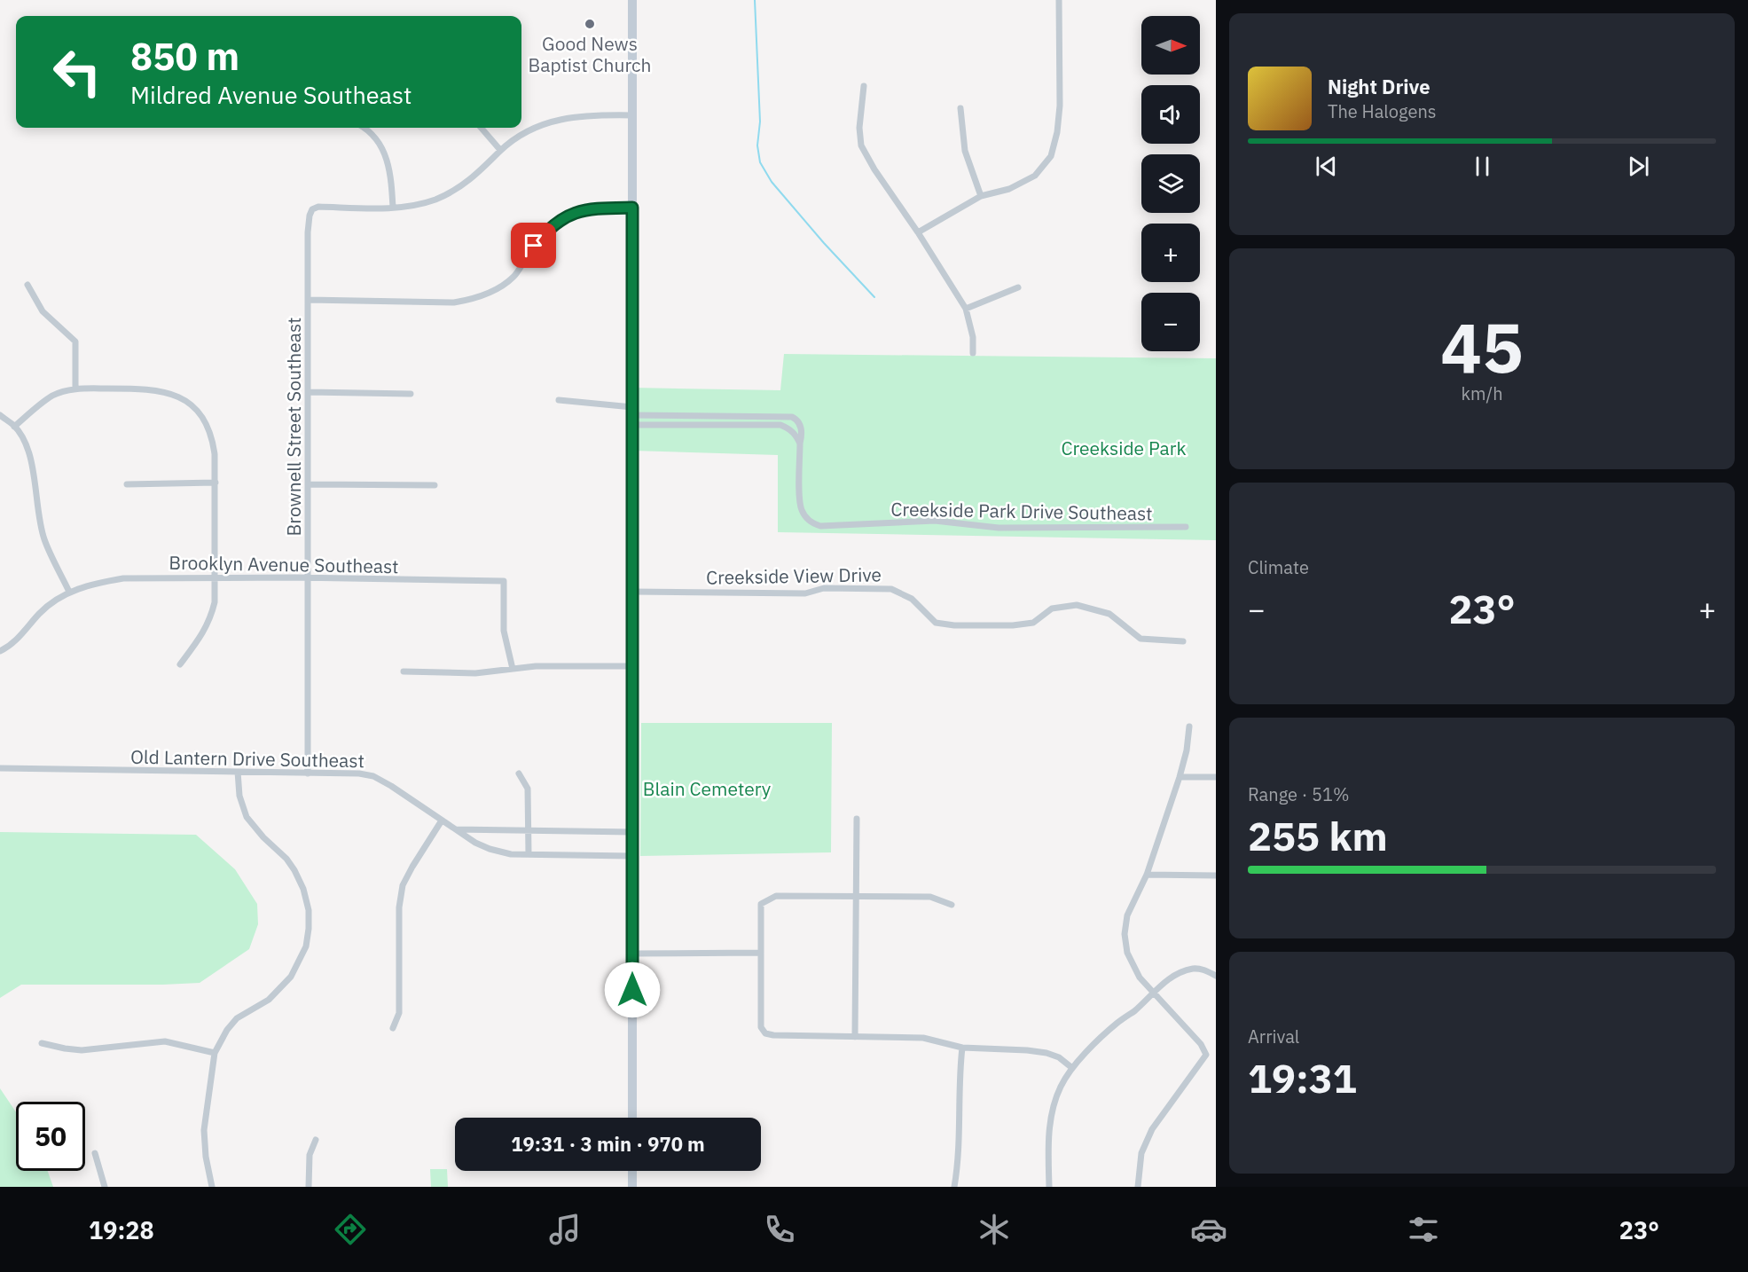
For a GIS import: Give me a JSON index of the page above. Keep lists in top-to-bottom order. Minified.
{"streets":{"street":["Brownell Street Southeast","Creekside Park Drive Southeast","Brooklyn Avenue Southeast","Creekside View Drive","Old Lantern Drive Southeast"]},"crossings":[["Brownell Street Southeast","Brooklyn Avenue Southeast"],["Brownell Street Southeast","Old Lantern Drive Southeast"]],"parks":["Creekside Park","Blain Cemetery"],"places":["Good News Baptist Church"],"north":"right","page":{"map_buttons":["+","−"],"turn":["850 m","Mildred Avenue Southeast"],"song":["Night Drive","The Halogens"],"tile":[["45","km/h"],"Climate",["Range · 51%","255 km"],["Arrival","19:31"]],"heat":["−","23°","+"],"limit":"50","trip":"19:31 · 3 min · 970 m","tabs":["19:28","23°"]}}
